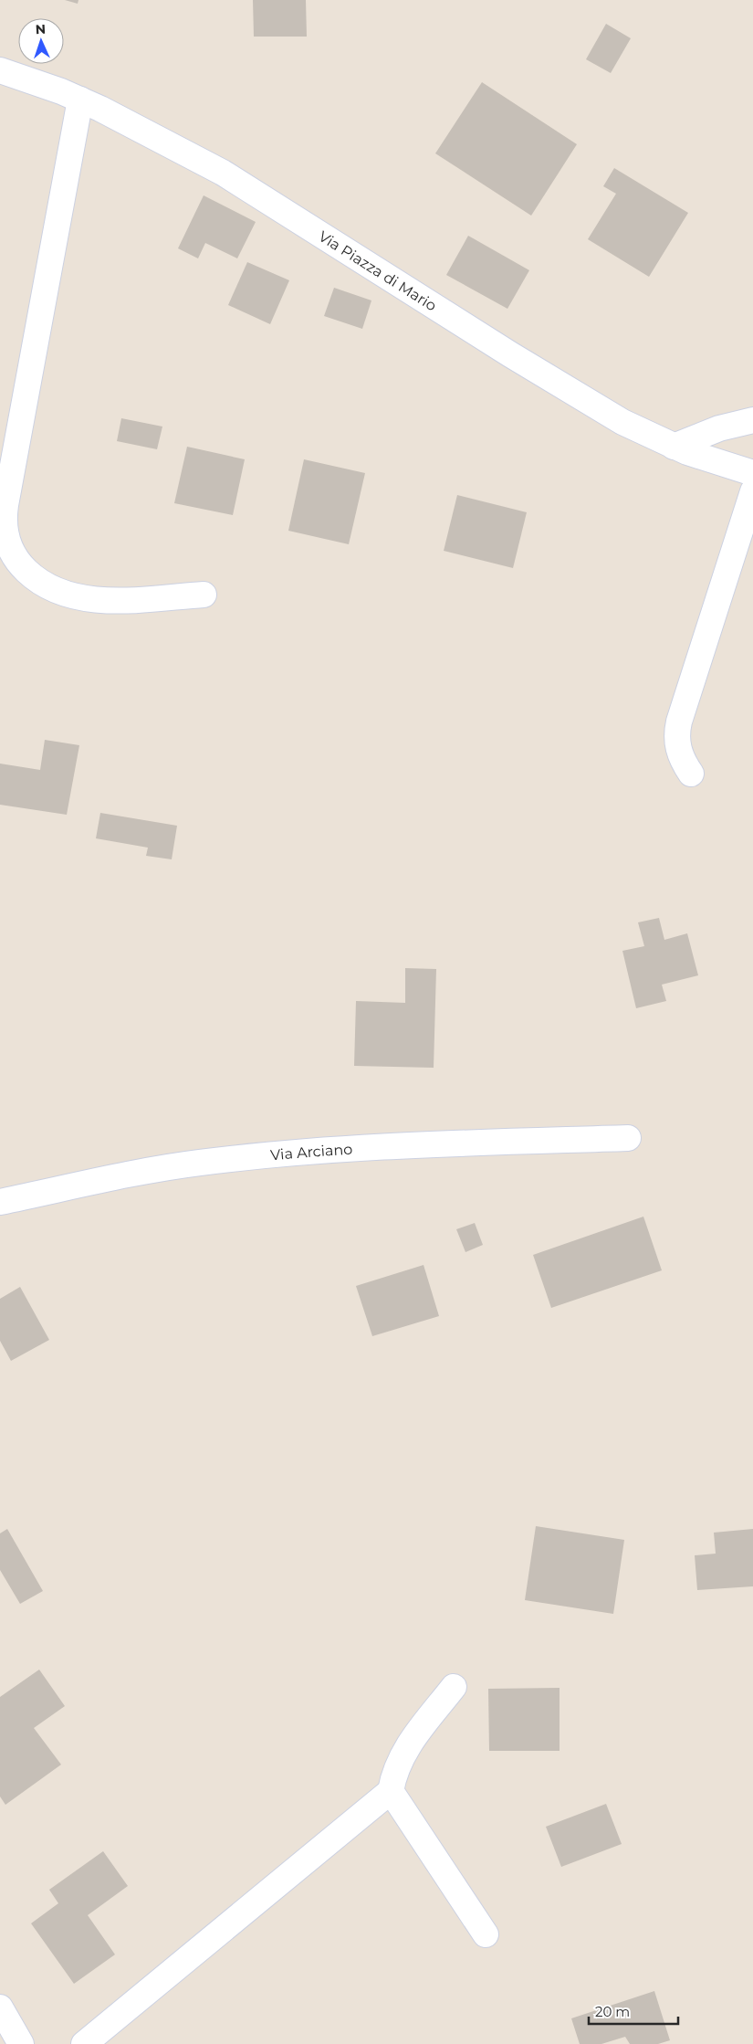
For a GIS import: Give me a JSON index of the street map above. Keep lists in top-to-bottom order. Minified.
{"streets":{"street":["Via Piazza di Mario","Via Arciano"]},"scale_bar":"20 m","north":"top"}
